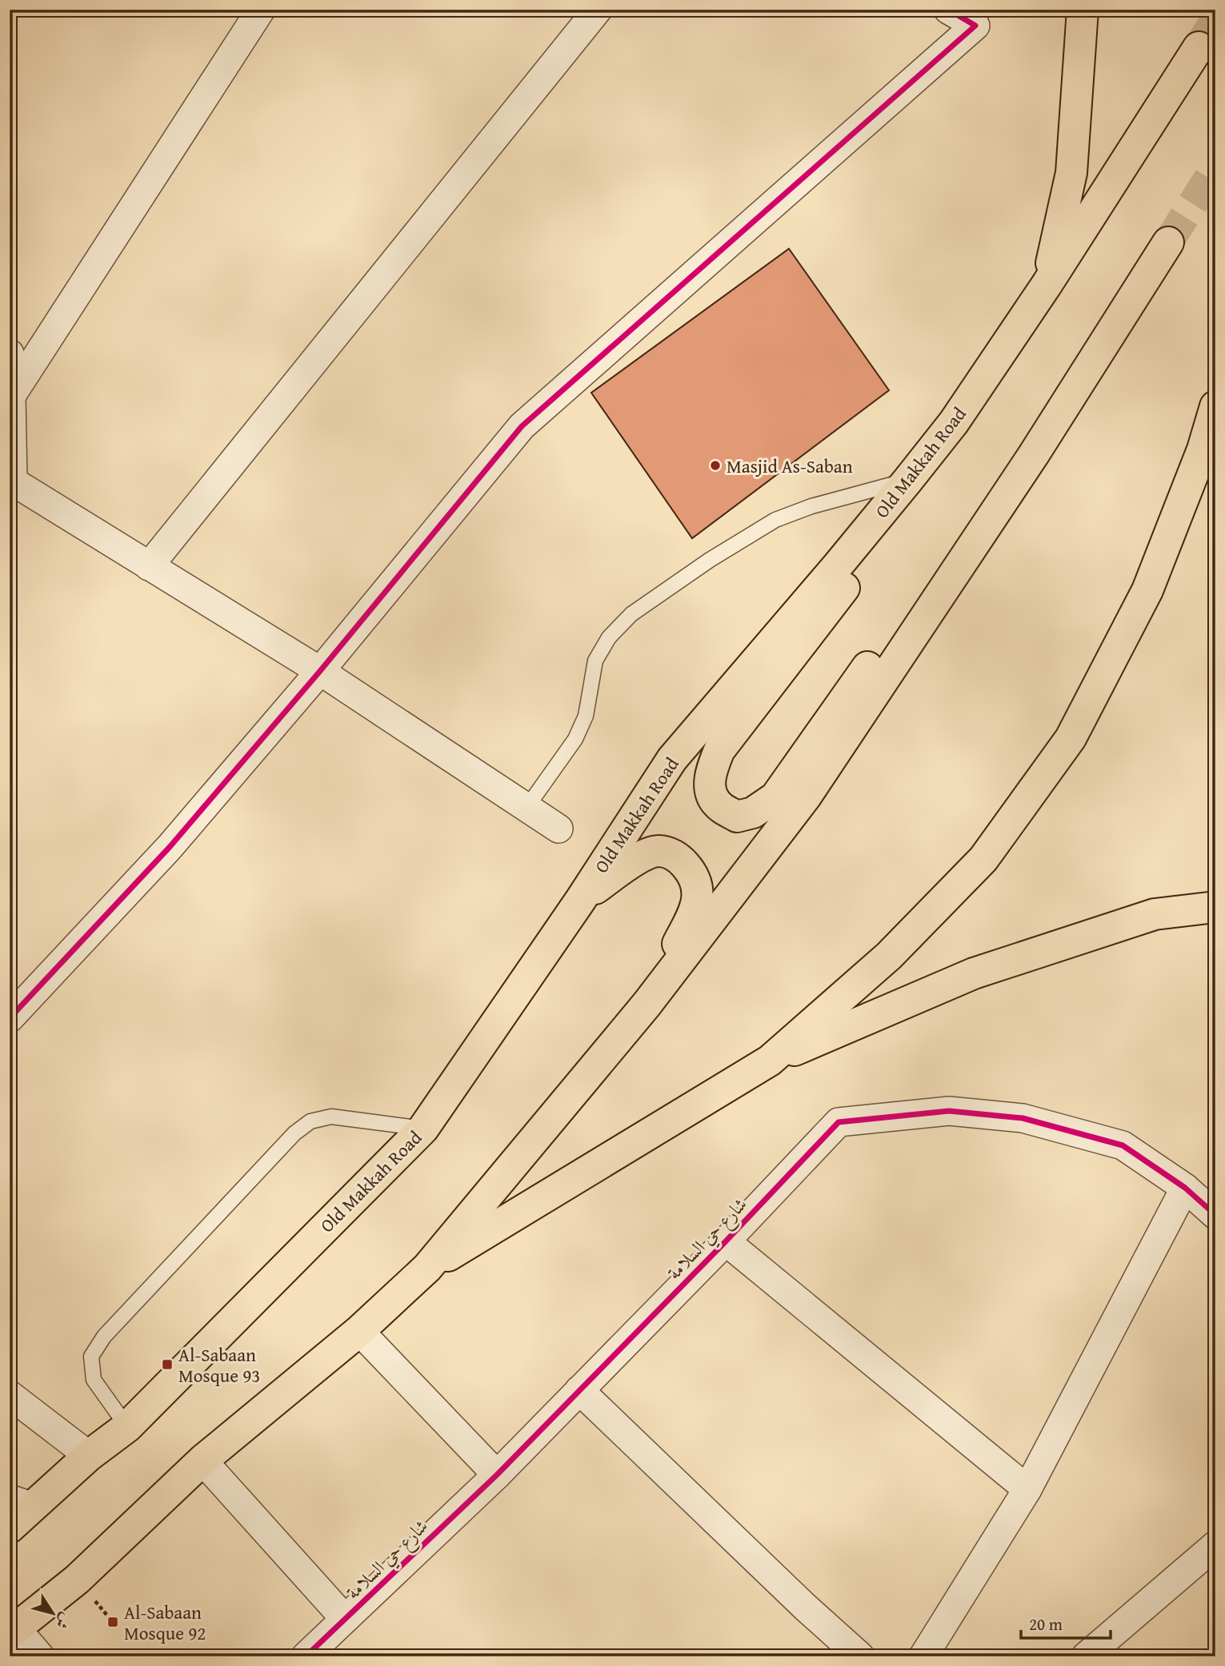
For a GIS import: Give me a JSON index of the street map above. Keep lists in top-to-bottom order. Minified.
{"streets":{"highway":["Old Makkah Road"],"street":["شارع حي السلامة"]},"places":{"other":["Masjid As-Saban"],"transit":["Al-Sabaan Mosque 93","Al-Sabaan Mosque 92"]},"scale_bar":"20 m","north":"bottom right"}
